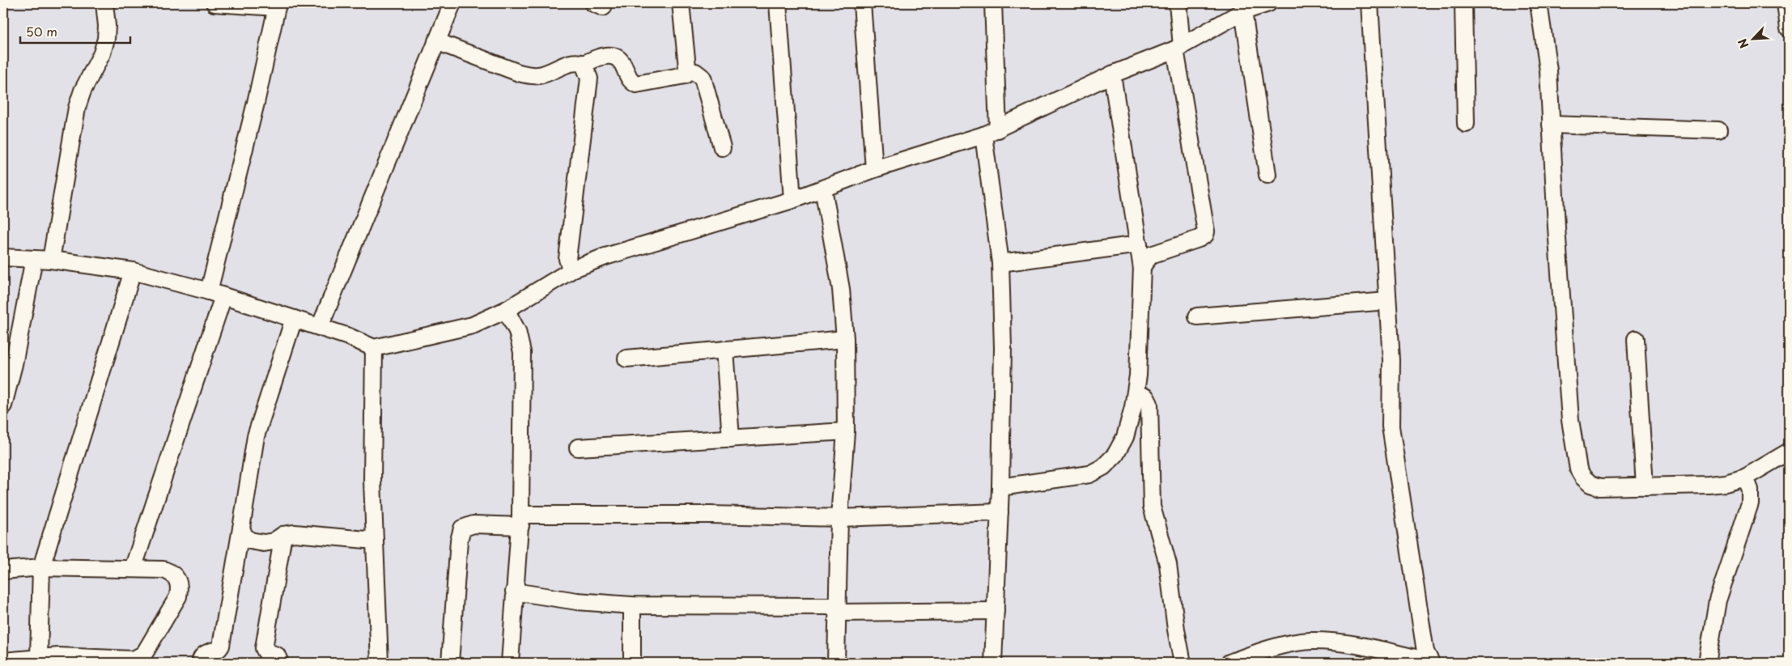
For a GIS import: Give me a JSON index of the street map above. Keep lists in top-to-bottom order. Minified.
{"scale_bar":"50 m","north":"bottom left"}
